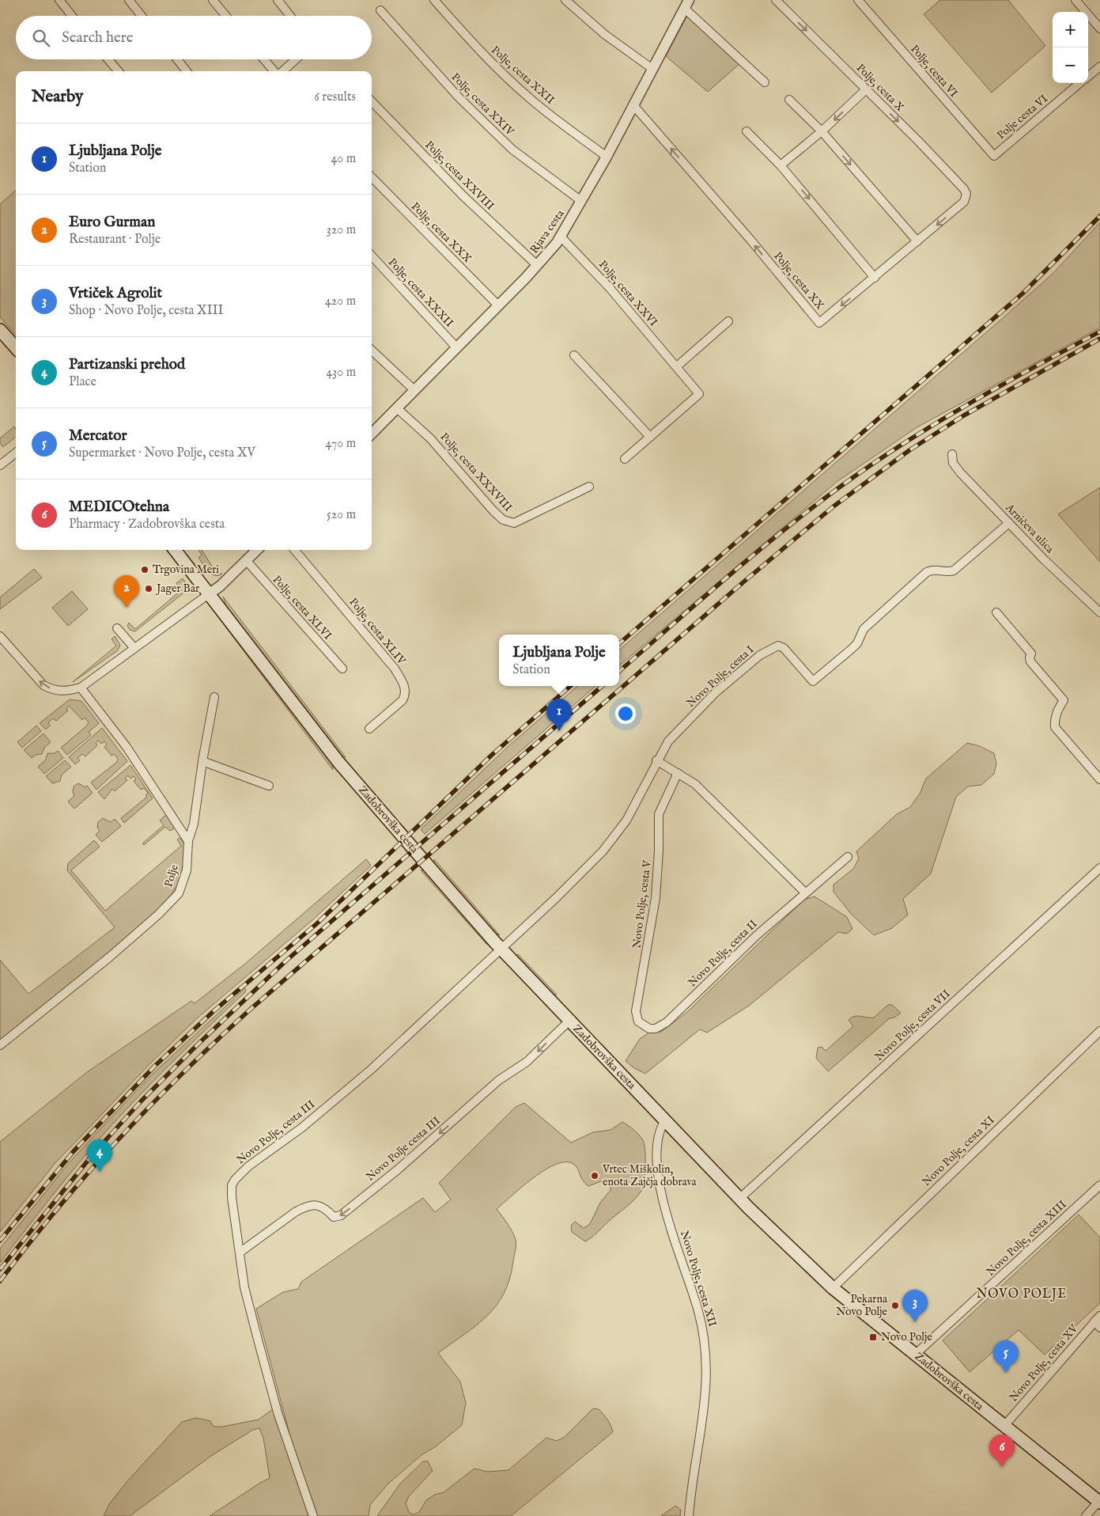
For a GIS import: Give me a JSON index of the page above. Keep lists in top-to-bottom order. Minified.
{"streets":{"main road":["Zadobrovška cesta"],"street":["Polje, cesta VI","Polje, cesta XXII","Polje, cesta X","Polje, cesta XXIV","Polje cesta VI","Polje, cesta XXVIII","Rjava cesta","Polje, cesta XXX","Polje, cesta XX","Polje, cesta XXXII","Polje, cesta XXVI","Polje, cesta XXXVIII","Arničeva ulica","Polje, cesta XLVI","Polje, cesta XLIV","Novo Polje, cesta I","Polje","Novo Polje, cesta V","Novo Polje, cesta II","Novo Polje, cesta VII","Novo Polje, cesta III","Novo Polje cesta III","Novo Polje, cesta XI","Novo Polje, cesta XIII","Novo Polje, cesta XII","Novo Polje, cesta XV"]},"crossings":[["Polje, cesta VI","Polje cesta VI"],["Polje, cesta XXII","Rjava cesta"],["Polje, cesta XXIV","Rjava cesta"],["Polje, cesta XXVIII","Rjava cesta"],["Rjava cesta","Polje, cesta XXX"],["Rjava cesta","Polje, cesta XX"],["Rjava cesta","Polje, cesta XXXII"],["Rjava cesta","Polje, cesta XXVI"],["Rjava cesta","Polje, cesta XXXVIII"],["Arničeva ulica","Novo Polje, cesta I"],["Novo Polje, cesta I","Zadobrovška cesta"],["Novo Polje, cesta I","Novo Polje, cesta III"],["Zadobrovška cesta","Novo Polje, cesta VII"],["Zadobrovška cesta","Novo Polje, cesta III"],["Zadobrovška cesta","Novo Polje cesta III"],["Zadobrovška cesta","Novo Polje, cesta XI"],["Zadobrovška cesta","Novo Polje, cesta XIII"],["Zadobrovška cesta","Novo Polje, cesta XII"],["Zadobrovška cesta","Novo Polje, cesta XV"],["Novo Polje, cesta V","Novo Polje, cesta II"],["Novo Polje, cesta III","Novo Polje cesta III"]],"one_way":["Novo Polje cesta III"],"districts":["NOVO POLJE"],"places":{"other":["Trgovina Meri","Jager Bar","Vrtec Miškolin, enota Zajčja dobrava","Pekarna Novo Polje"],"transit":["Novo Polje"]},"page":{"map_buttons":["+","−"],"search":"Search here","heading":["Nearby","6 results"],"list":[{"mark":"1","name":"Ljubljana Polje","note":"Station","value":"40 m"},{"mark":"2","name":"Euro Gurman","note":"Restaurant · Polje","value":"320 m"},{"mark":"3","name":"Vrtiček Agrolit","note":"Shop · Novo Polje, cesta XIII","value":"420 m"},{"mark":"4","name":"Partizanski prehod","note":"Place","value":"430 m"},{"mark":"5","name":"Mercator","note":"Supermarket · Novo Polje, cesta XV","value":"470 m"},{"mark":"6","name":"MEDICOtehna","note":"Pharmacy · Zadobrovška cesta","value":"520 m"}],"pins":["2","1","4","3","5","6"],"popup":["Ljubljana Polje","Station"]}}
